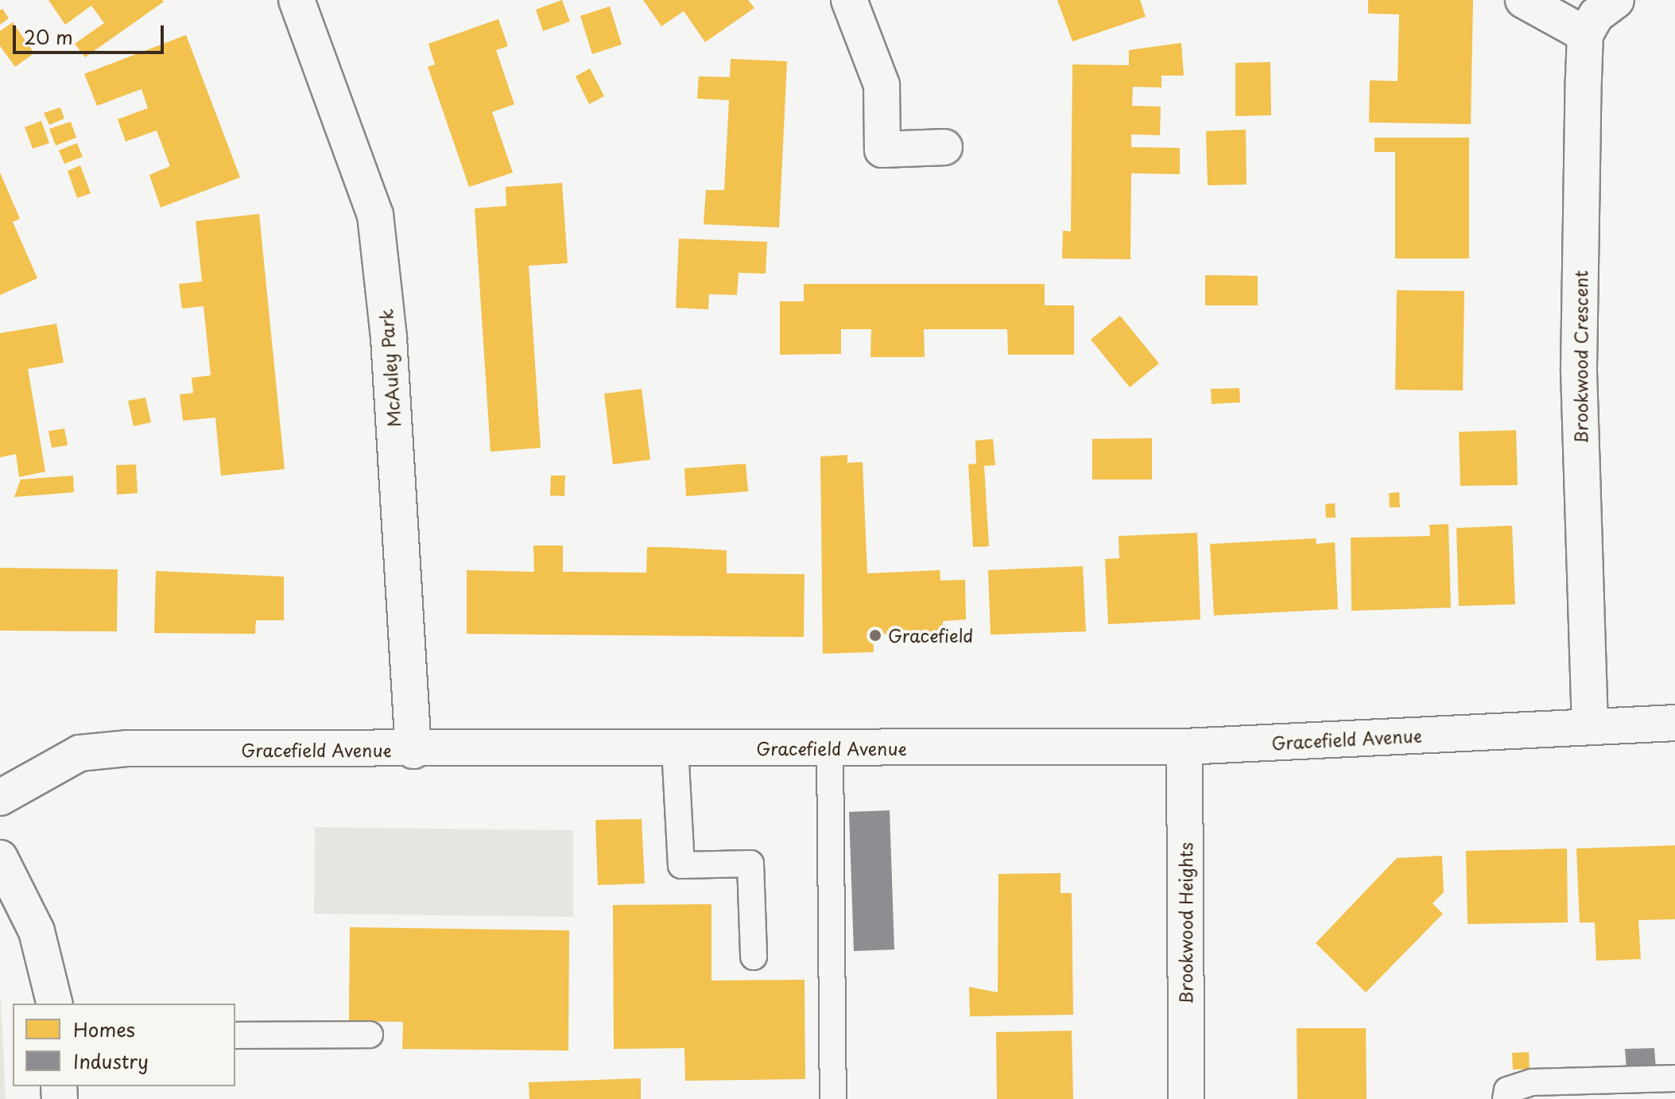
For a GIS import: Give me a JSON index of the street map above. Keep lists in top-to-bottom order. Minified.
{"streets":{"street":["Brookwood Crescent","McAuley Park","Gracefield Avenue","Brookwood Heights"]},"crossings":[["Brookwood Crescent","Gracefield Avenue"],["McAuley Park","Gracefield Avenue"],["Gracefield Avenue","Brookwood Heights"]],"places":["Gracefield"],"legend":["Homes","Industry"],"scale_bar":"20 m"}
